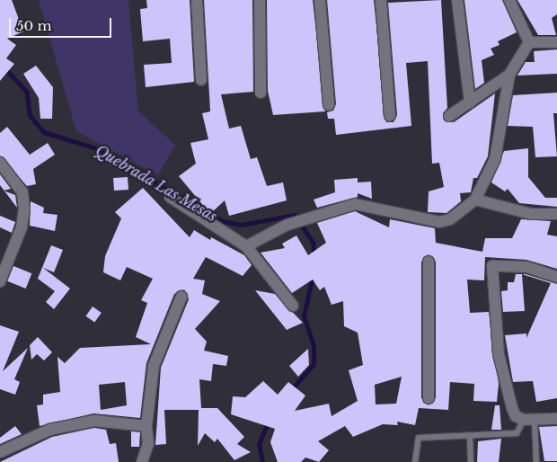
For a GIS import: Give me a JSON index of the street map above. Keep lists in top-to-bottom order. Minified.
{"water":["Quebrada Las Mesas"],"scale_bar":"50 m"}
